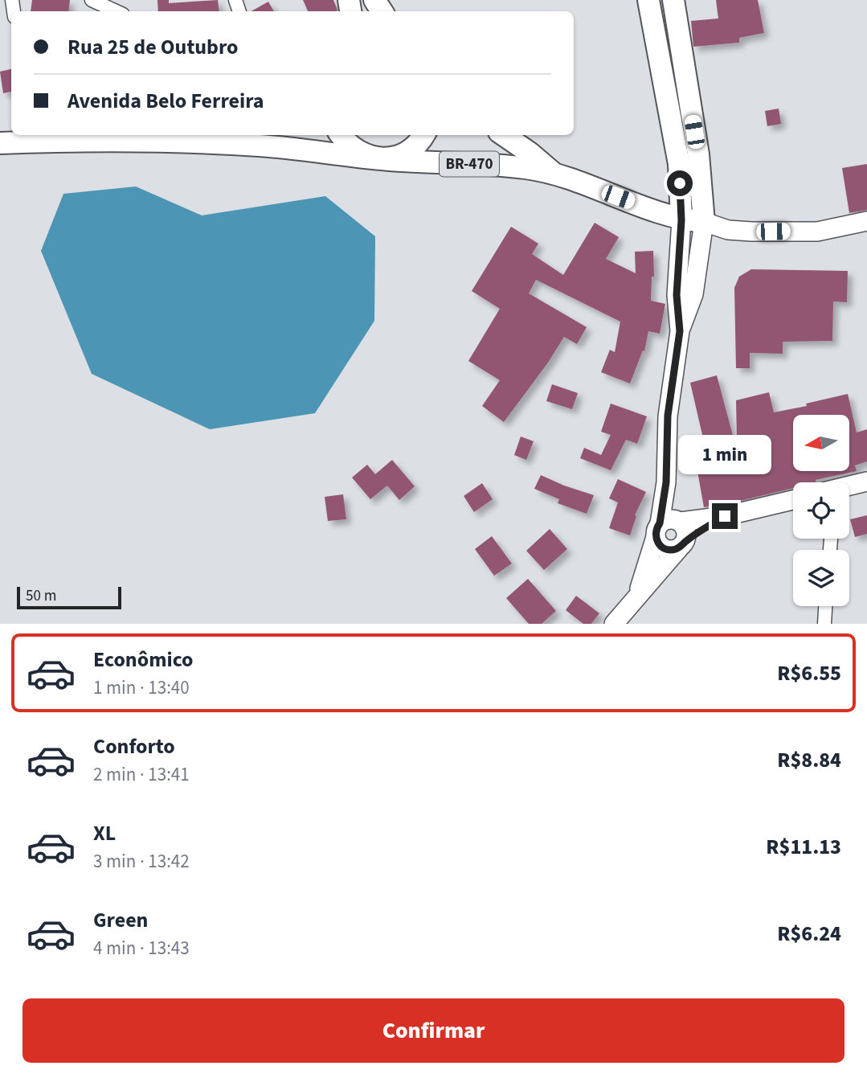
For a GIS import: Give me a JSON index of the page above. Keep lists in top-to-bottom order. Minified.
{"streets":{"main road":["BR-470"]},"scale_bar":"50 m","north":"left","page":{"banner":["Rua 25 de Outubro","Avenida Belo Ferreira"],"bubble":"1 min","scale":"50 m","list":[{"name":"Econômico","note":"1 min · 13:40","value":"R$6.55"},{"name":"Conforto","note":"2 min · 13:41","value":"R$8.84"},{"name":"XL","note":"3 min · 13:42","value":"R$11.13"},{"name":"Green","note":"4 min · 13:43","value":"R$6.24"}],"buttons":"Confirmar"}}
